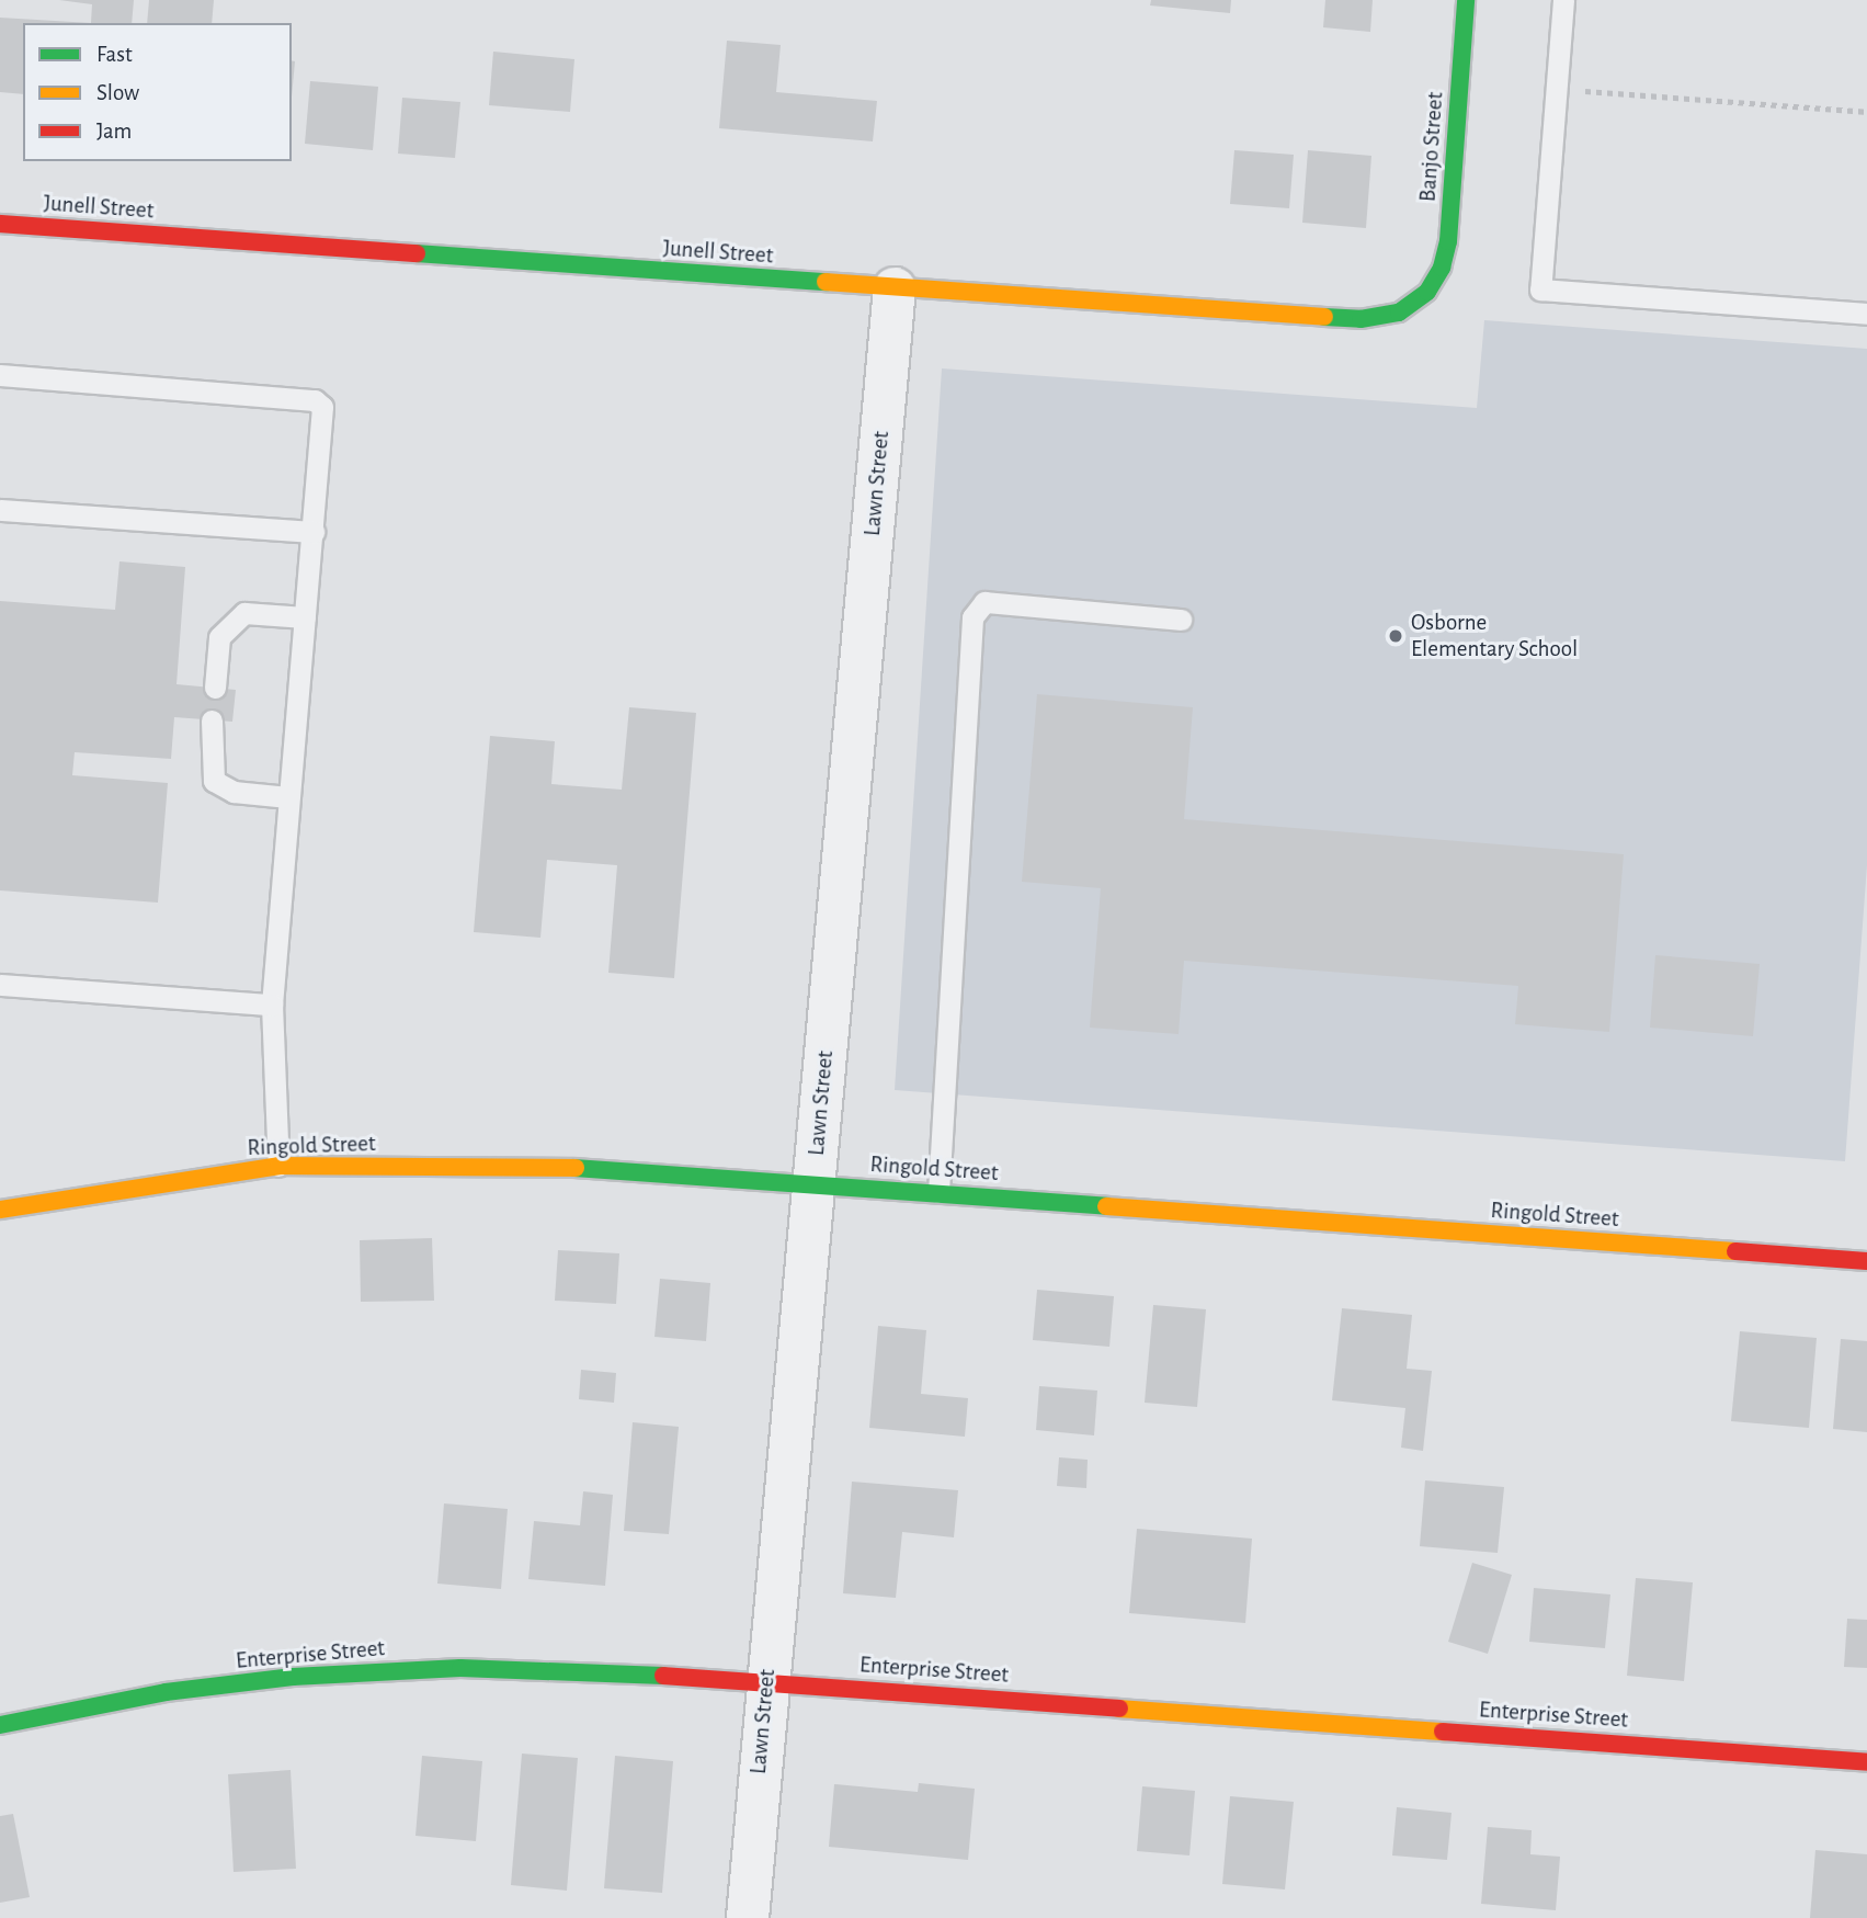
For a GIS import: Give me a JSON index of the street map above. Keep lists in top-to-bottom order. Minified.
{"streets":{"street":["Banjo Street","Junell Street","Lawn Street","Ringold Street","Enterprise Street"]},"crossings":[["Banjo Street","Junell Street"],["Junell Street","Lawn Street"],["Lawn Street","Ringold Street"],["Lawn Street","Enterprise Street"]],"places":["Osborne Elementary School"],"legend":["Fast","Slow","Jam"]}
